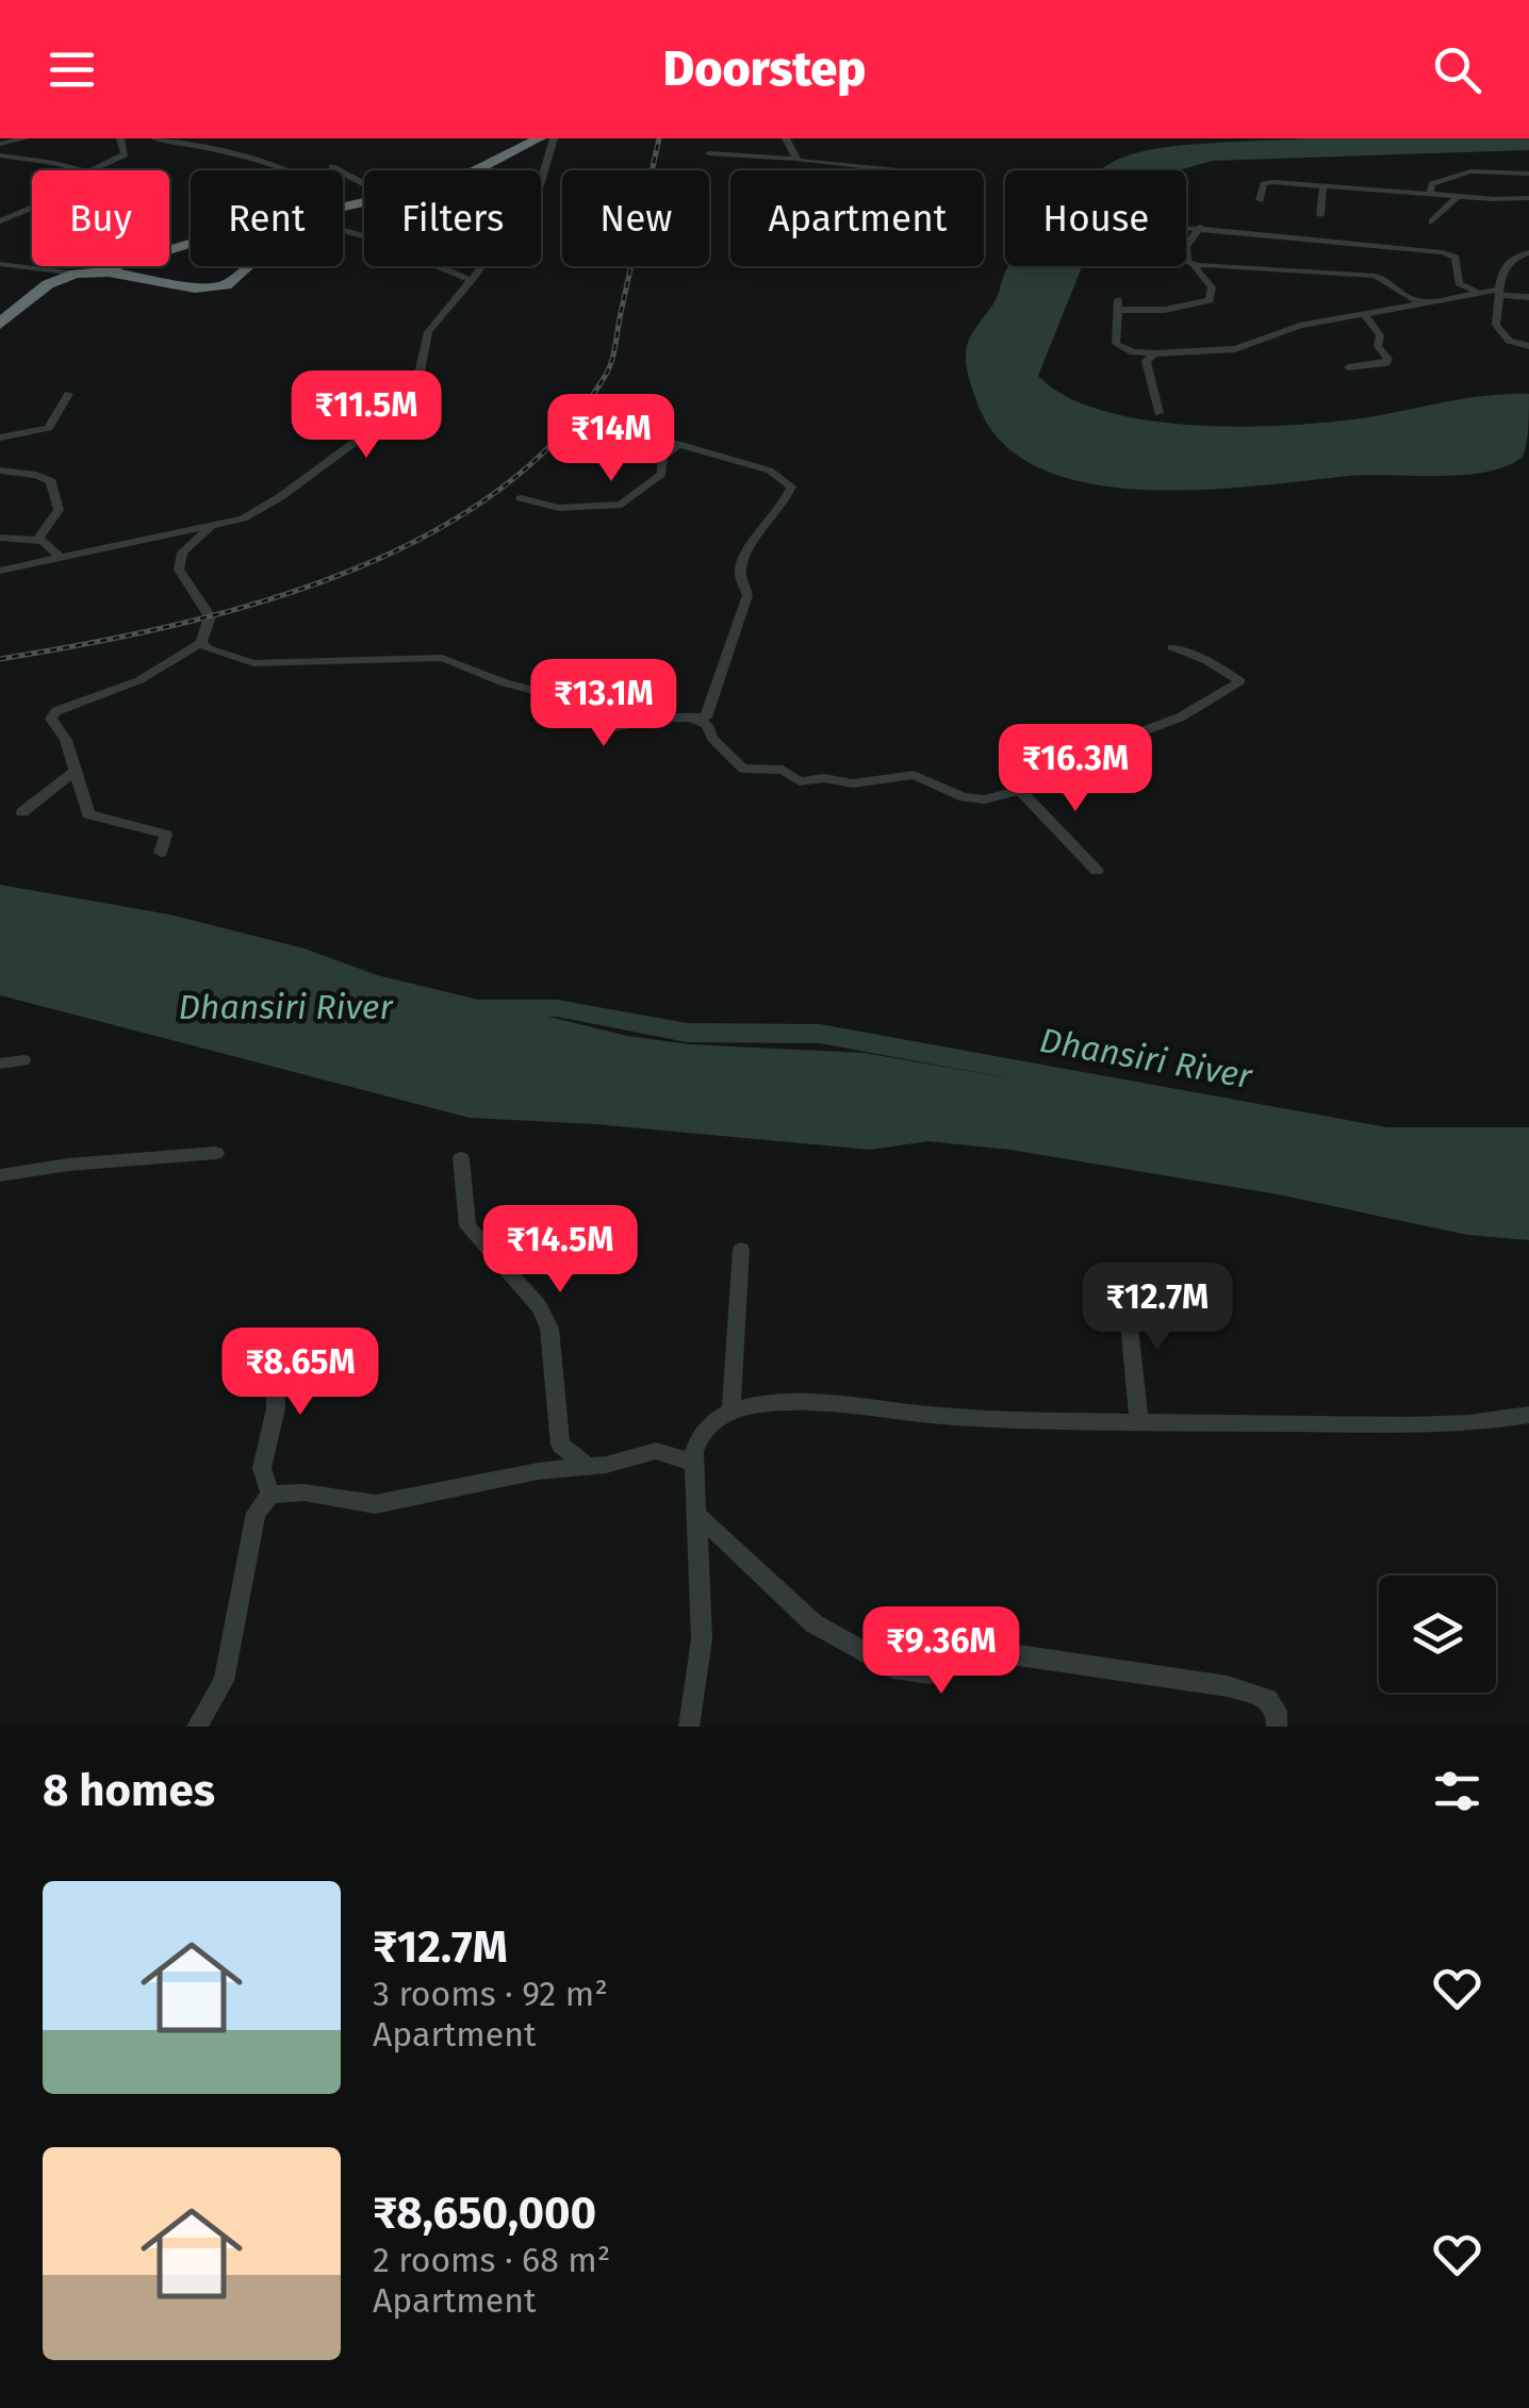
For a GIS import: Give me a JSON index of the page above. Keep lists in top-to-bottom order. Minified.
{"water":["Dhansiri River"],"page":{"header":"Doorstep","chip":["Buy","Rent","Filters","New","Apartment","House"],"price":["₹11.5M","₹14M","₹13.1M","₹16.3M","₹14.5M","₹12.7M","₹8.65M","₹9.36M"],"heading":"8 homes","list":[{"name":"₹12.7M","note":"3 rooms · 92 m² · Apartment"},{"name":"₹8,650,000","note":"2 rooms · 68 m² · Apartment"}]}}
